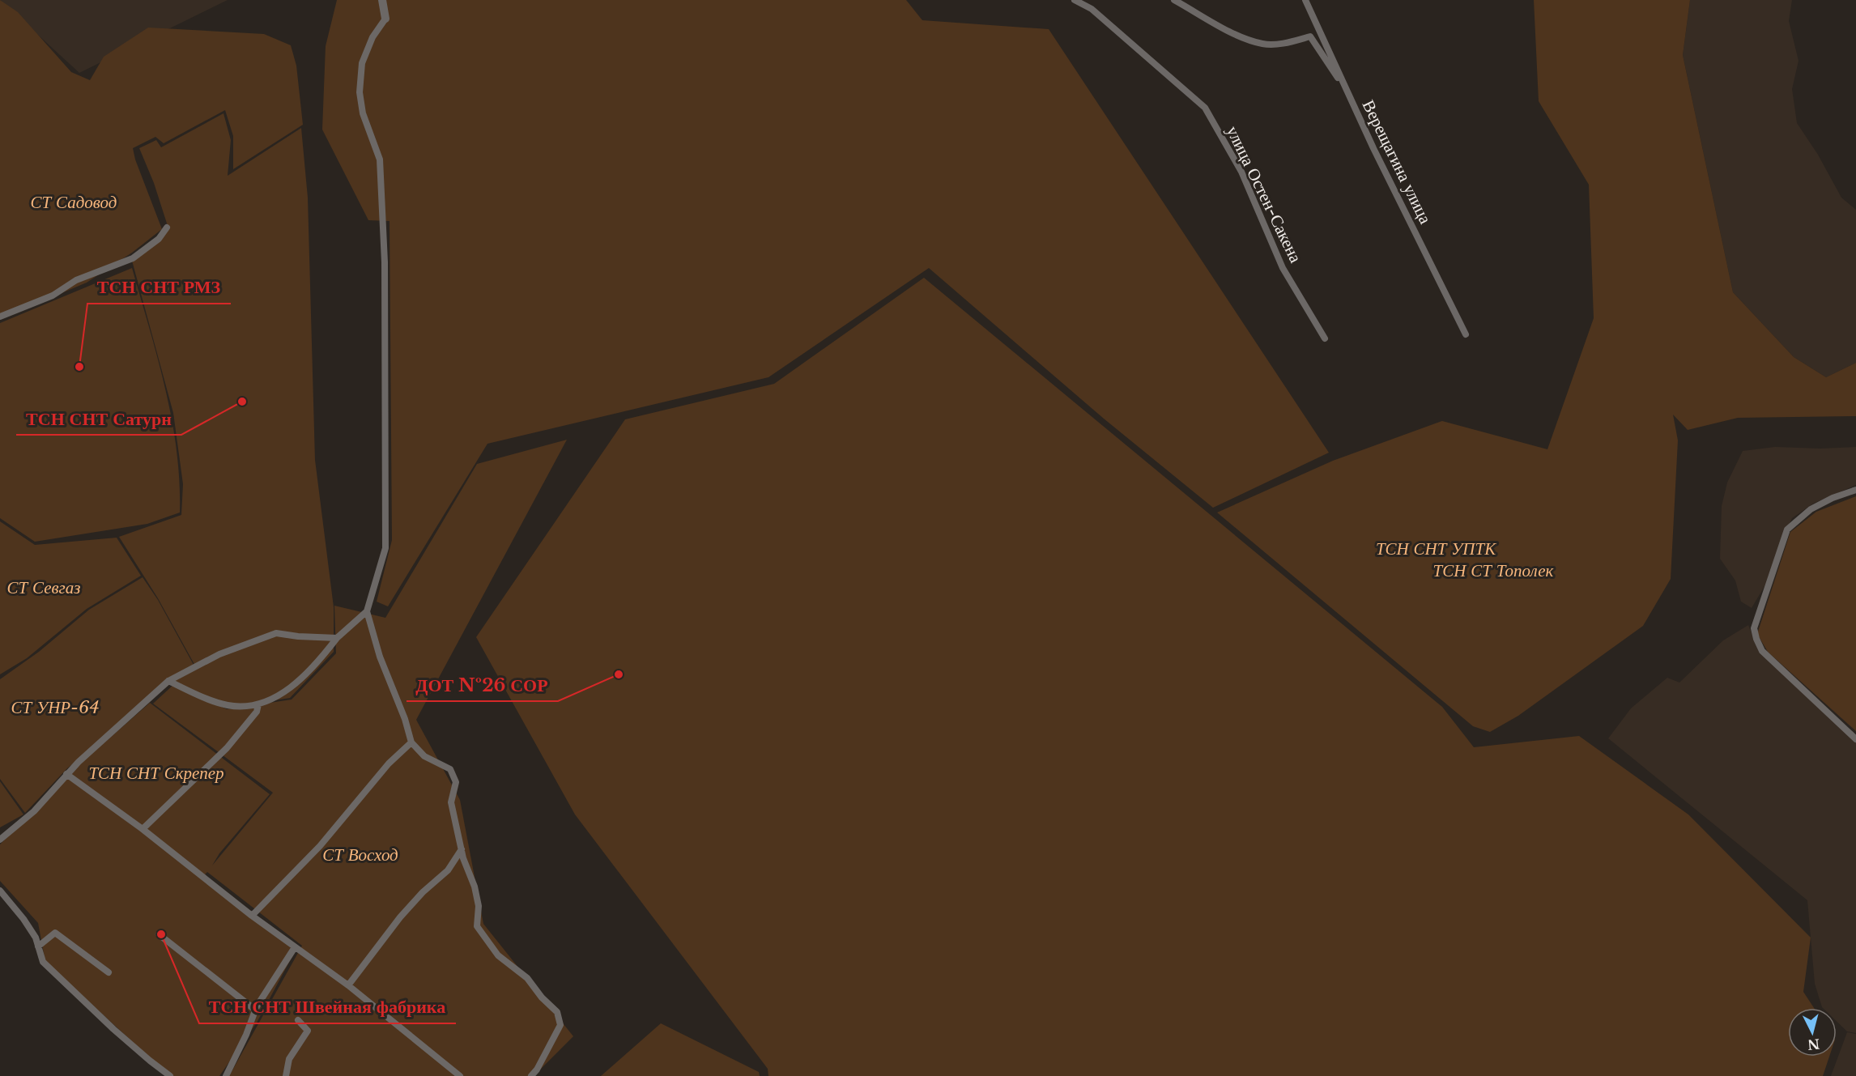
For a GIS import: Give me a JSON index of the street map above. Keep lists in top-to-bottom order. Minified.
{"streets":{"street":["Верещагина улица","улица Остен-Сакена"]},"parks":["СТ Садовод","ТСН СНТ УПТК","ТСН СТ Тополек","СТ Севгаз","СТ УНР-64","ТСН СНТ Скрепер","СТ Восход"],"places":["ТСН СНТ РМЗ","ТСН СНТ Сатурн","ДОТ №26 СОР","ТСН СНТ Швейная фабрика"],"north":"bottom"}
